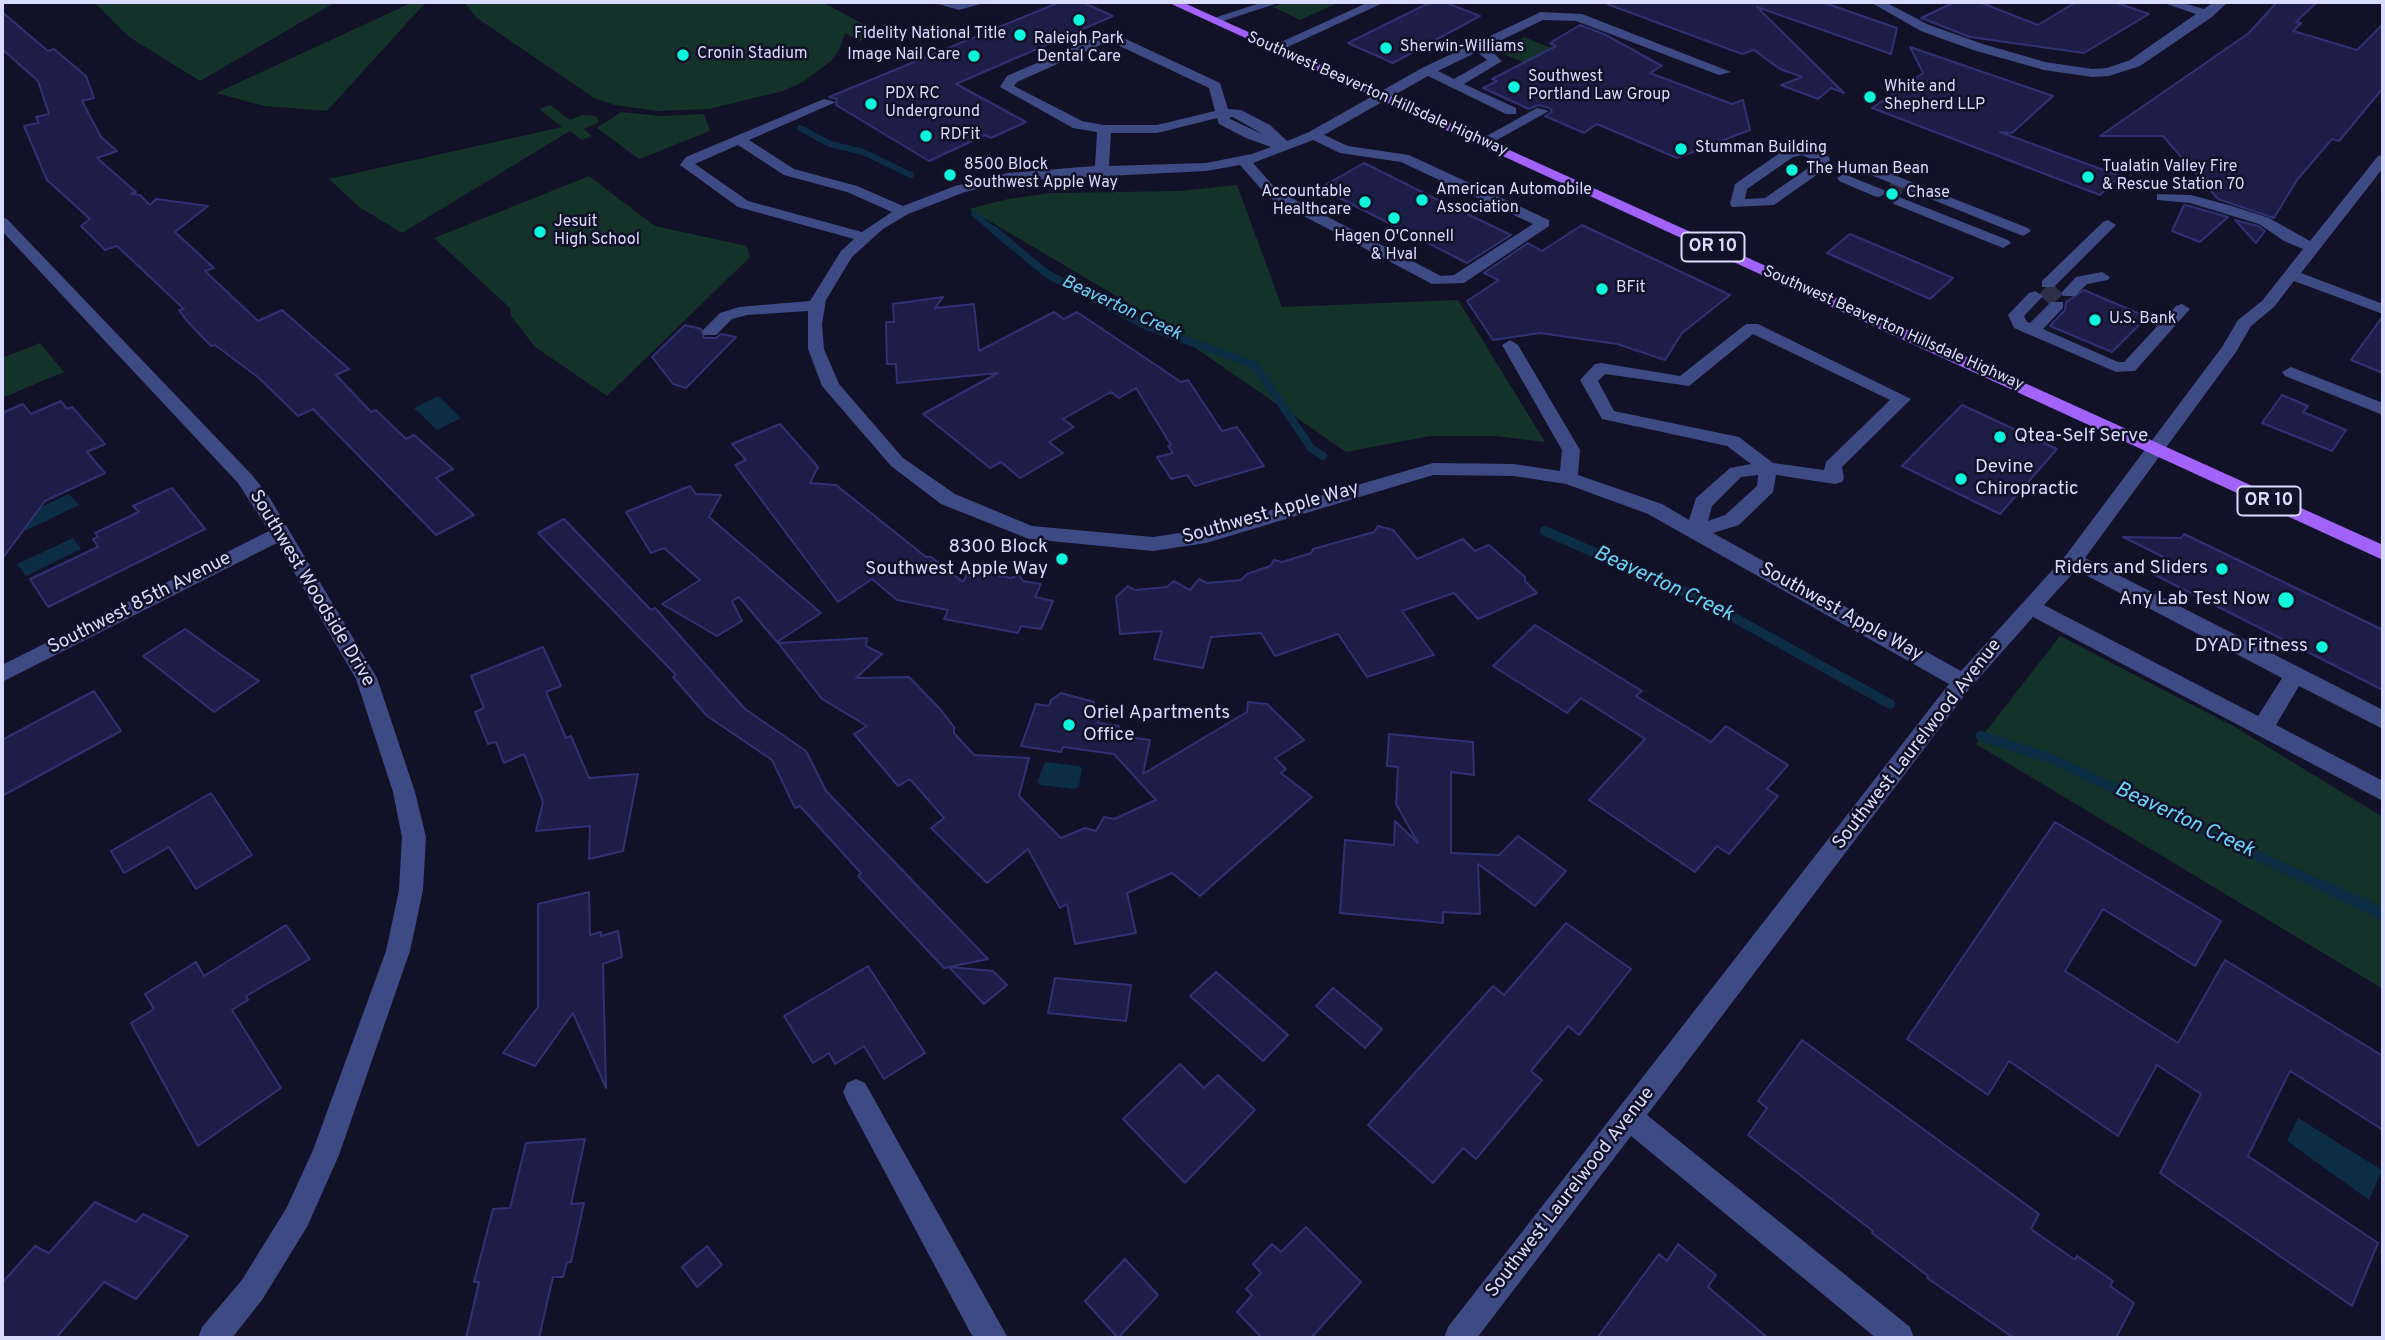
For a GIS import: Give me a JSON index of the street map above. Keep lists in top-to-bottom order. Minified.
{"streets":{"main road":["Southwest Beaverton Hillsdale Highway","OR 10"],"street":["Southwest Apple Way","Southwest Woodside Drive","Southwest 85th Avenue","Southwest Laurelwood Avenue"]},"crossings":[["Southwest Beaverton Hillsdale Highway","Southwest Apple Way"],["Southwest Beaverton Hillsdale Highway","Southwest Laurelwood Avenue"],["Southwest Apple Way","Southwest Laurelwood Avenue"],["Southwest Woodside Drive","Southwest 85th Avenue"]],"water":["Beaverton Creek"],"places":["Raleigh Park Dental Care","Fidelity National Title","Sherwin-Williams","Cronin Stadium","Image Nail Care","Southwest Portland Law Group","White and Shepherd LLP","PDX RC Underground","RDFit","Stumman Building","The Human Bean","8500 Block Southwest Apple Way","Tualatin Valley Fire & Rescue Station 70","Chase","American Automobile Association","Accountable Healthcare","Hagen O'Connell & Hval","Jesuit High School","BFit","U.S. Bank","Qtea-Self Serve","Devine Chiropractic","8300 Block Southwest Apple Way","Riders and Sliders","Any Lab Test Now","DYAD Fitness","Oriel Apartments Office"]}
